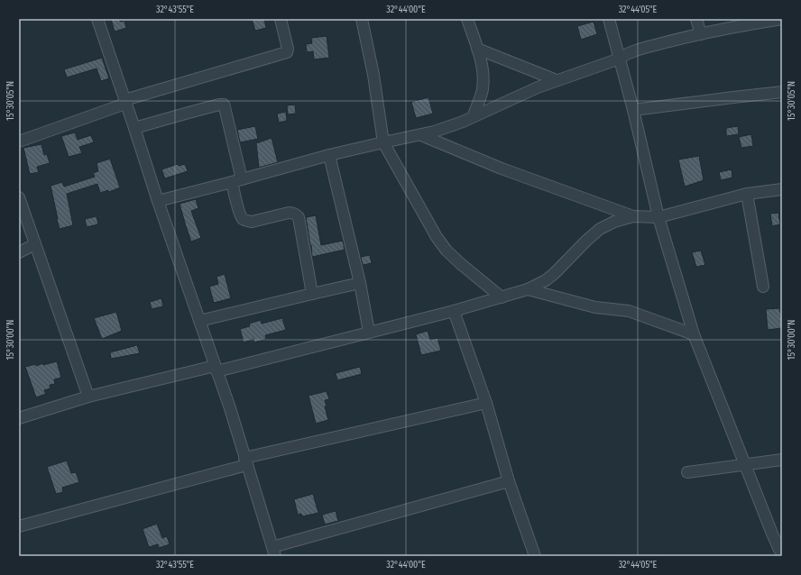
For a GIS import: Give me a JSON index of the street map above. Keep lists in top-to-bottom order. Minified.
{"coordinates":["32°43'55\"E","32°44'00\"E","32°44'05\"E","15°30'05\"N","15°30'00\"N"]}
